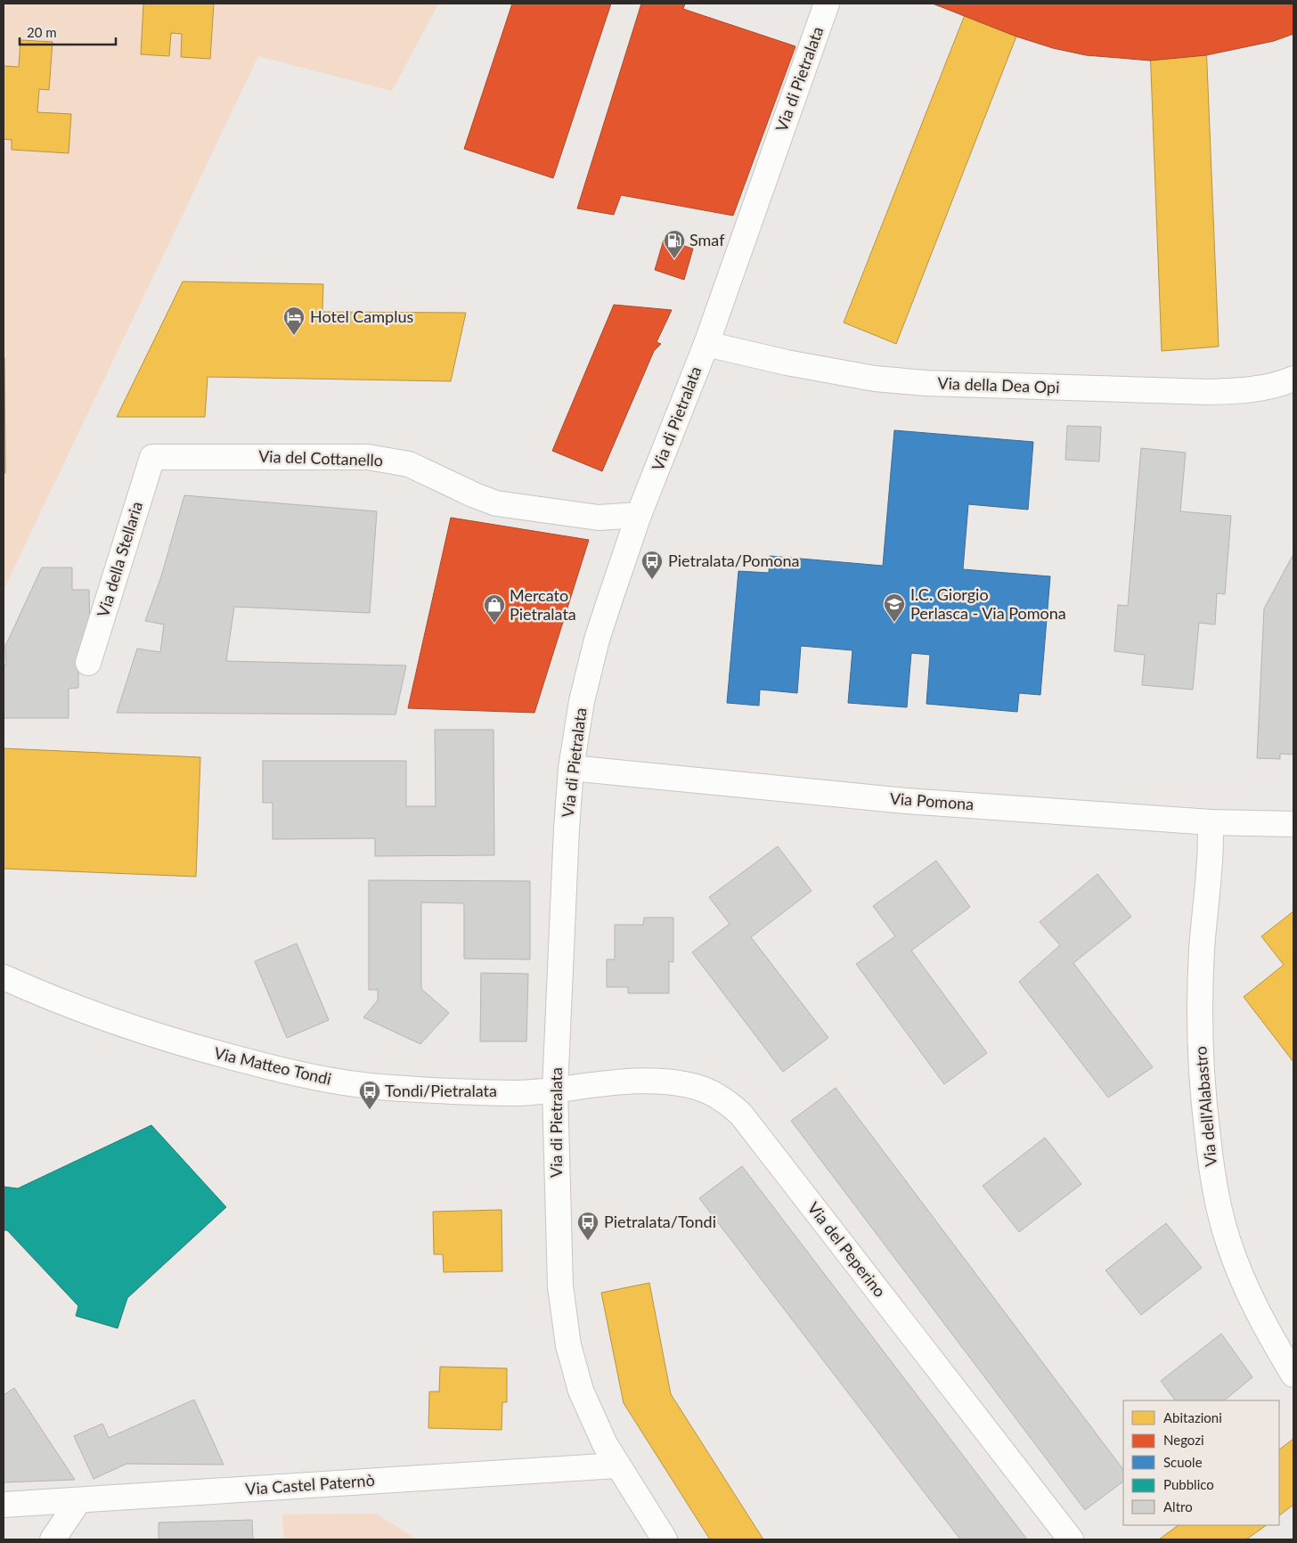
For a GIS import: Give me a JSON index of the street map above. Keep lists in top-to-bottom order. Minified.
{"streets":{"street":["Via di Pietralata","Via della Dea Opi","Via del Cottanello","Via della Stellaria","Via Pomona","Via Matteo Tondi","Via dell'Alabastro","Via del Peperino","Via Castel Paternò"]},"crossings":[["Via di Pietralata","Via della Dea Opi"],["Via di Pietralata","Via del Cottanello"],["Via di Pietralata","Via Pomona"],["Via di Pietralata","Via Matteo Tondi"],["Via di Pietralata","Via del Peperino"],["Via di Pietralata","Via Castel Paternò"],["Via del Cottanello","Via della Stellaria"],["Via Pomona","Via dell'Alabastro"],["Via Matteo Tondi","Via del Peperino"]],"places":{"fuel station":["Smaf"],"hotel":["Hotel Camplus"],"bus stop":["Pietralata/Pomona","Tondi/Pietralata","Pietralata/Tondi"],"school or university":["I.C. Giorgio Perlasca - Via Pomona"],"shop":["Mercato Pietralata"]},"legend":["Abitazioni","Negozi","Scuole","Pubblico","Altro"],"scale_bar":"20 m"}
